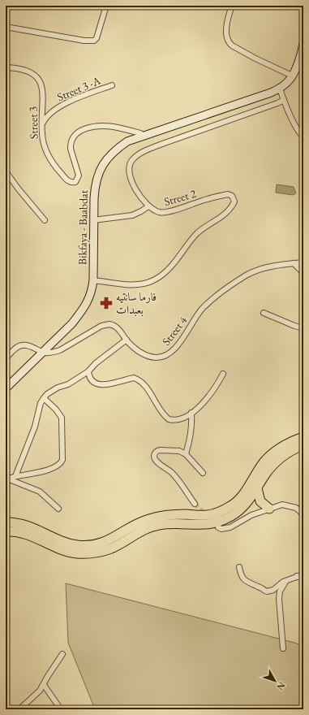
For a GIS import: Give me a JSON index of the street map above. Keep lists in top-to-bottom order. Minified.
{"streets":{"main road":["Bikfaya - Baabdat"],"street":["Street 3 -A","Street 3","Street 2","Street 4"]},"crossings":[["Street 3 -A","Street 3"],["Street 3","Bikfaya - Baabdat"],["Street 2","Bikfaya - Baabdat"],["Bikfaya - Baabdat","Street 4"]],"places":{"pharmacy":["فارما سانتيه بعبدات"]},"north":"bottom right"}
